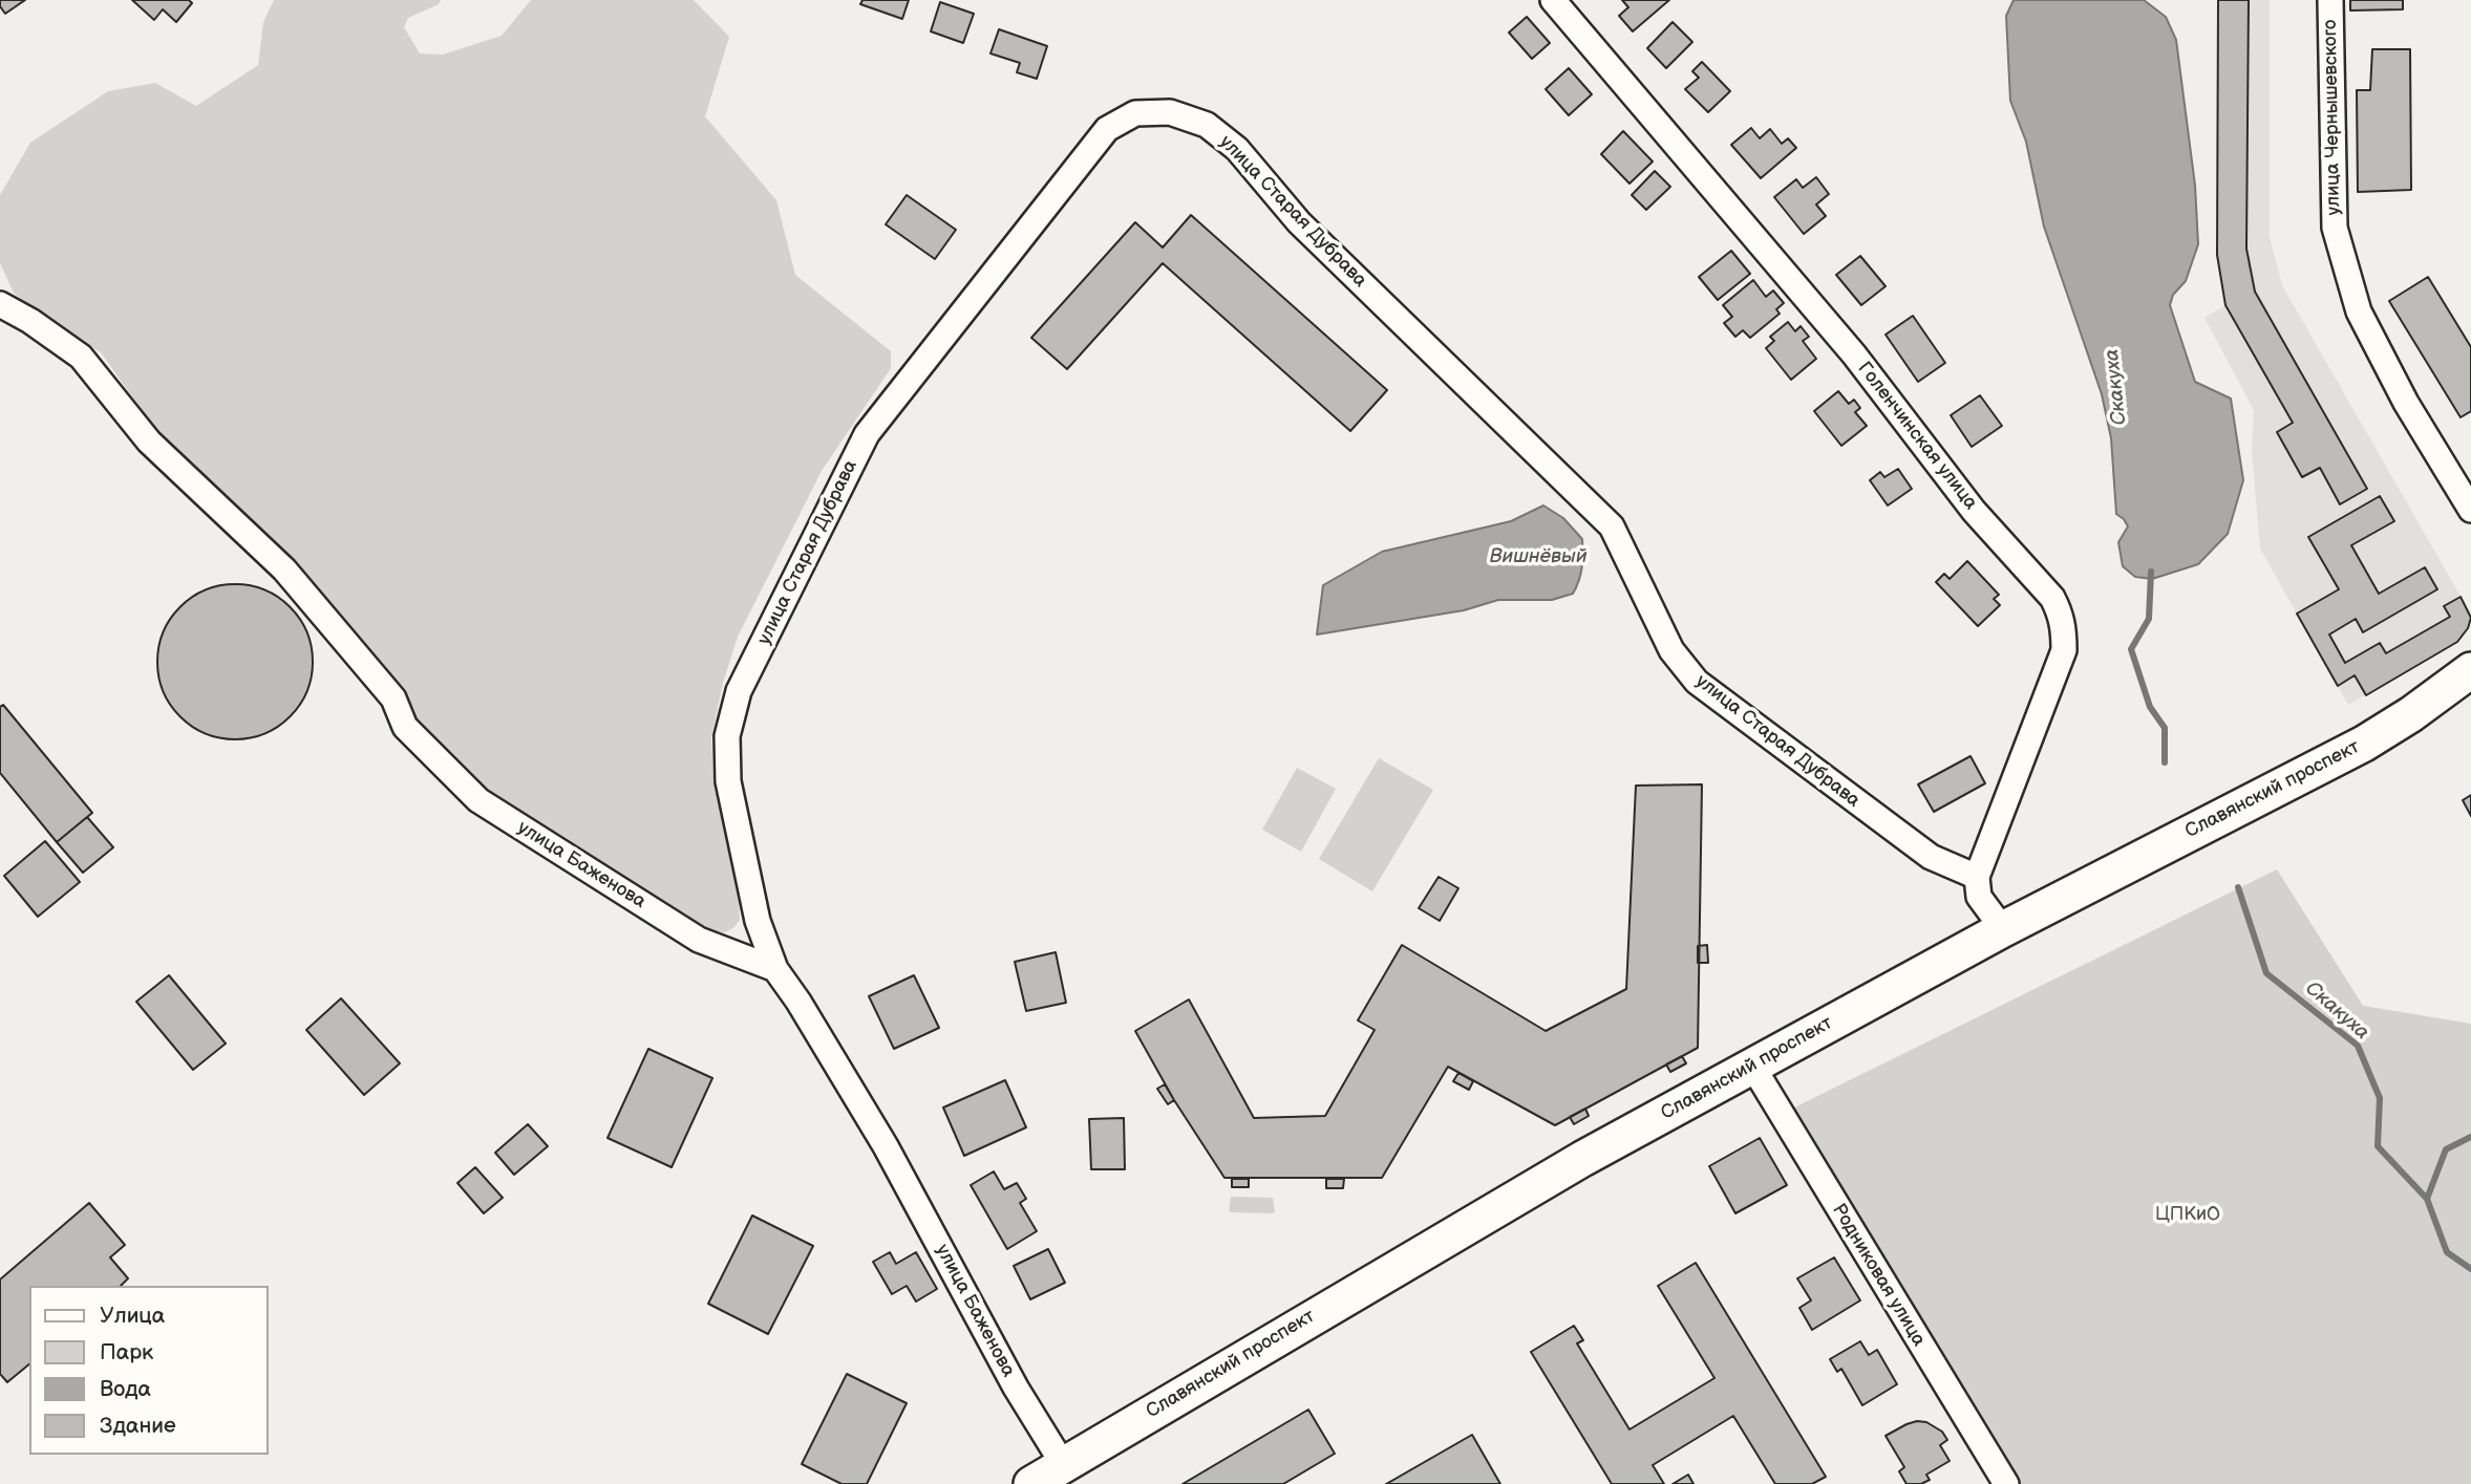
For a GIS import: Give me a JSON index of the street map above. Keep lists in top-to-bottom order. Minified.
{"streets":{"street":["улица Чернышевского","улица Старая Дубрава","Голенчинская улица","Славянский проспект","улица Баженова","Родниковая улица"]},"crossings":[["улица Старая Дубрава","Голенчинская улица"],["улица Старая Дубрава","улица Баженова"],["Славянский проспект","улица Баженова"],["Славянский проспект","Родниковая улица"]],"water":["Скакуха","Вишнёвый"],"parks":["ЦПКиО"],"legend":["Улица","Парк","Вода","Здание"]}
